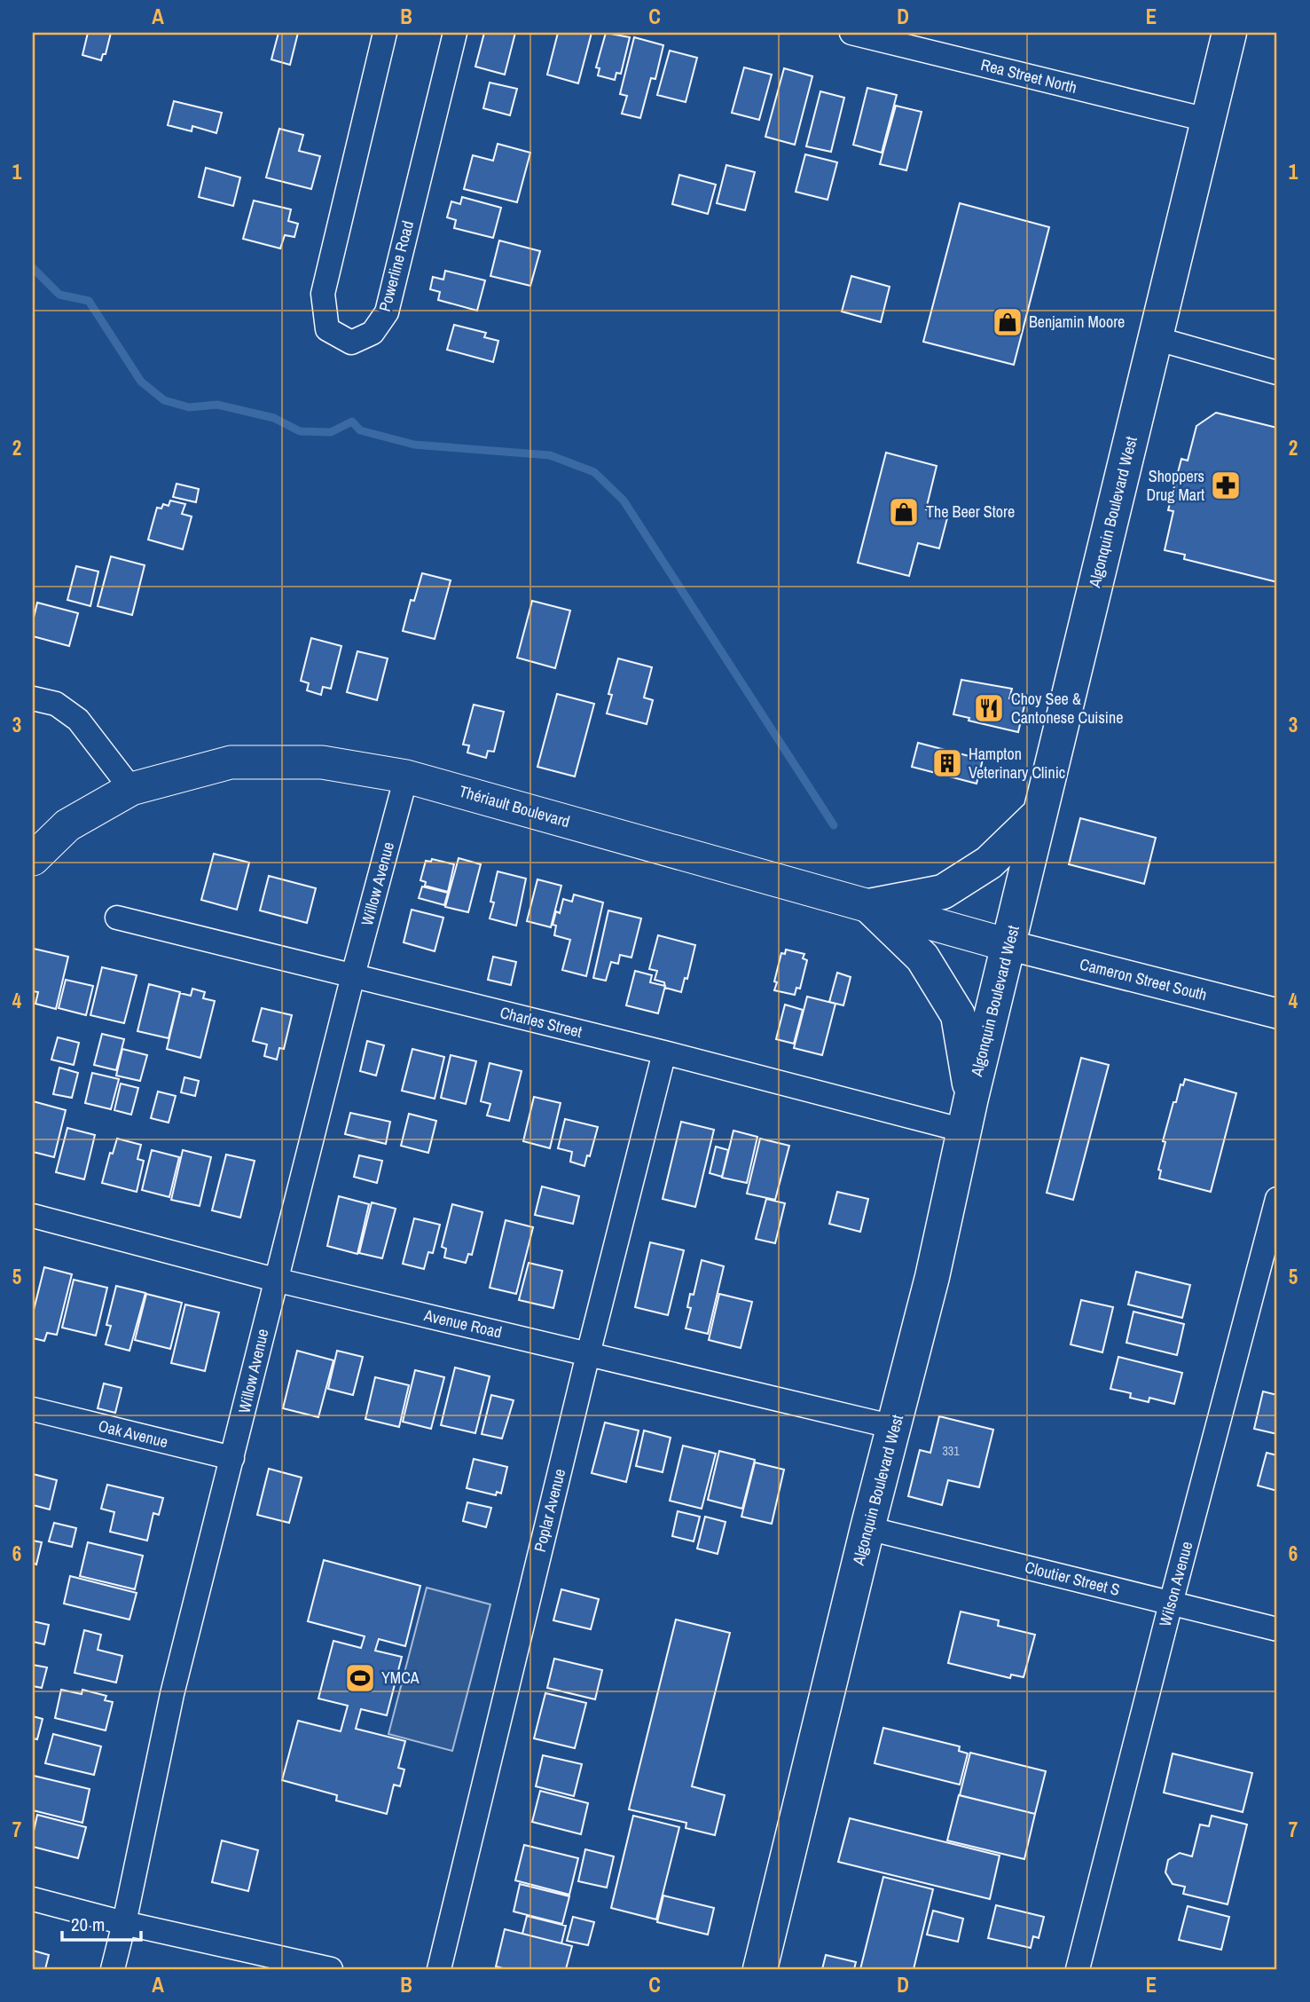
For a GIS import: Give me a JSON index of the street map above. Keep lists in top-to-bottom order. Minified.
{"streets":{"main road":["Algonquin Boulevard West","Thériault Boulevard"],"street":["Rea Street North","Powerline Road","Willow Avenue","Cameron Street South","Charles Street","Avenue Road","Oak Avenue","Poplar Avenue","Cloutier Street S","Wilson Avenue"]},"crossings":[["Rea Street North","Algonquin Boulevard West"],["Algonquin Boulevard West","Thériault Boulevard"],["Algonquin Boulevard West","Cameron Street South"],["Algonquin Boulevard West","Charles Street"],["Algonquin Boulevard West","Avenue Road"],["Algonquin Boulevard West","Cloutier Street S"],["Thériault Boulevard","Willow Avenue"],["Thériault Boulevard","Cameron Street South"],["Willow Avenue","Charles Street"],["Willow Avenue","Avenue Road"],["Willow Avenue","Oak Avenue"],["Charles Street","Poplar Avenue"],["Avenue Road","Poplar Avenue"],["Cloutier Street S","Wilson Avenue"]],"places":{"shop":["Benjamin Moore","The Beer Store"],"pharmacy":["Shoppers Drug Mart"],"restaurant":["Choy See & Cantonese Cuisine"],"building":["Hampton Veterinary Clinic"],"sports":["YMCA"]},"house_numbers":["331"],"scale_bar":"20 m","grid":{"columns":["A","B","C","D","E"],"rows":["1","2","3","4","5","6","7"]}}
